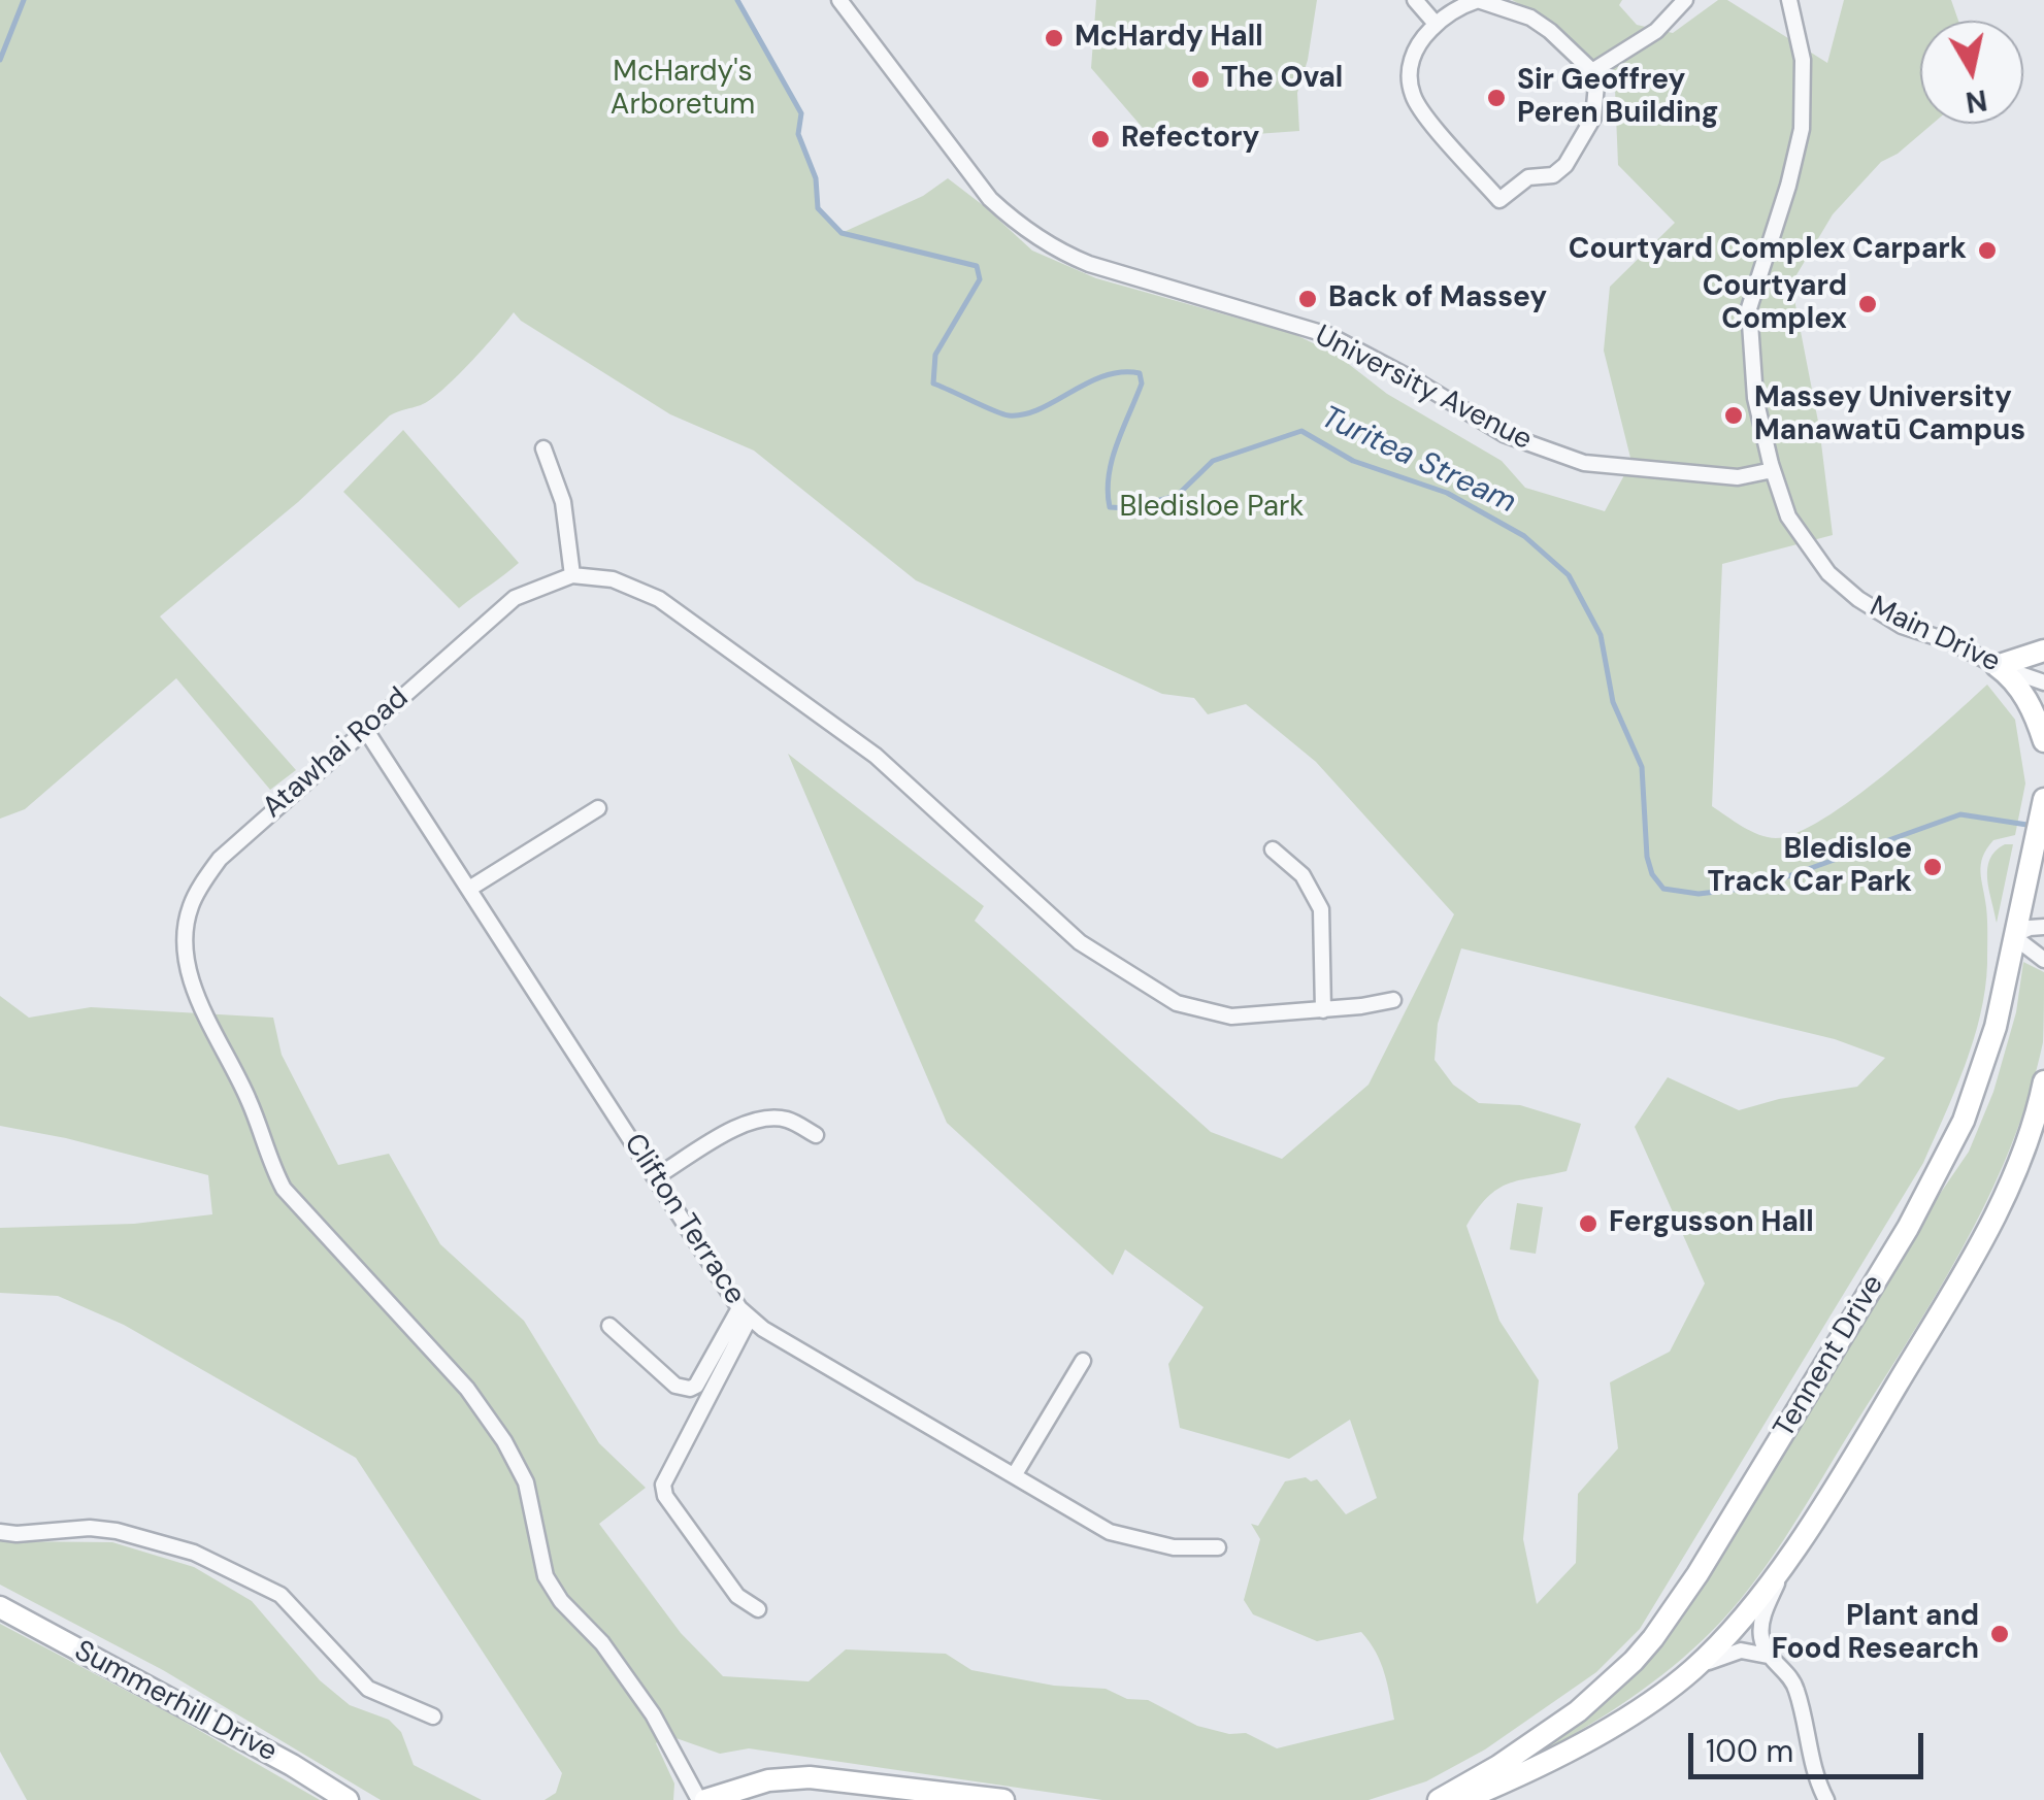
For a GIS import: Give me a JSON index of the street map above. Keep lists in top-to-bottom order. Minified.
{"streets":{"main road":["Tennent Drive","Summerhill Drive"],"street":["University Avenue","Main Drive","Atawhai Road","Clifton Terrace"]},"crossings":[["University Avenue","Main Drive"],["Atawhai Road","Clifton Terrace"]],"water":["Turitea Stream"],"parks":["McHardy's Arboretum","Bledisloe Park"],"places":["McHardy Hall","The Oval","Sir Geoffrey Peren Building","Refectory","Courtyard Complex Carpark","Back of Massey","Courtyard Complex","Massey University Manawatū Campus","Bledisloe Track Car Park","Fergusson Hall","Plant and Food Research"],"scale_bar":"100 m","north":"bottom"}
